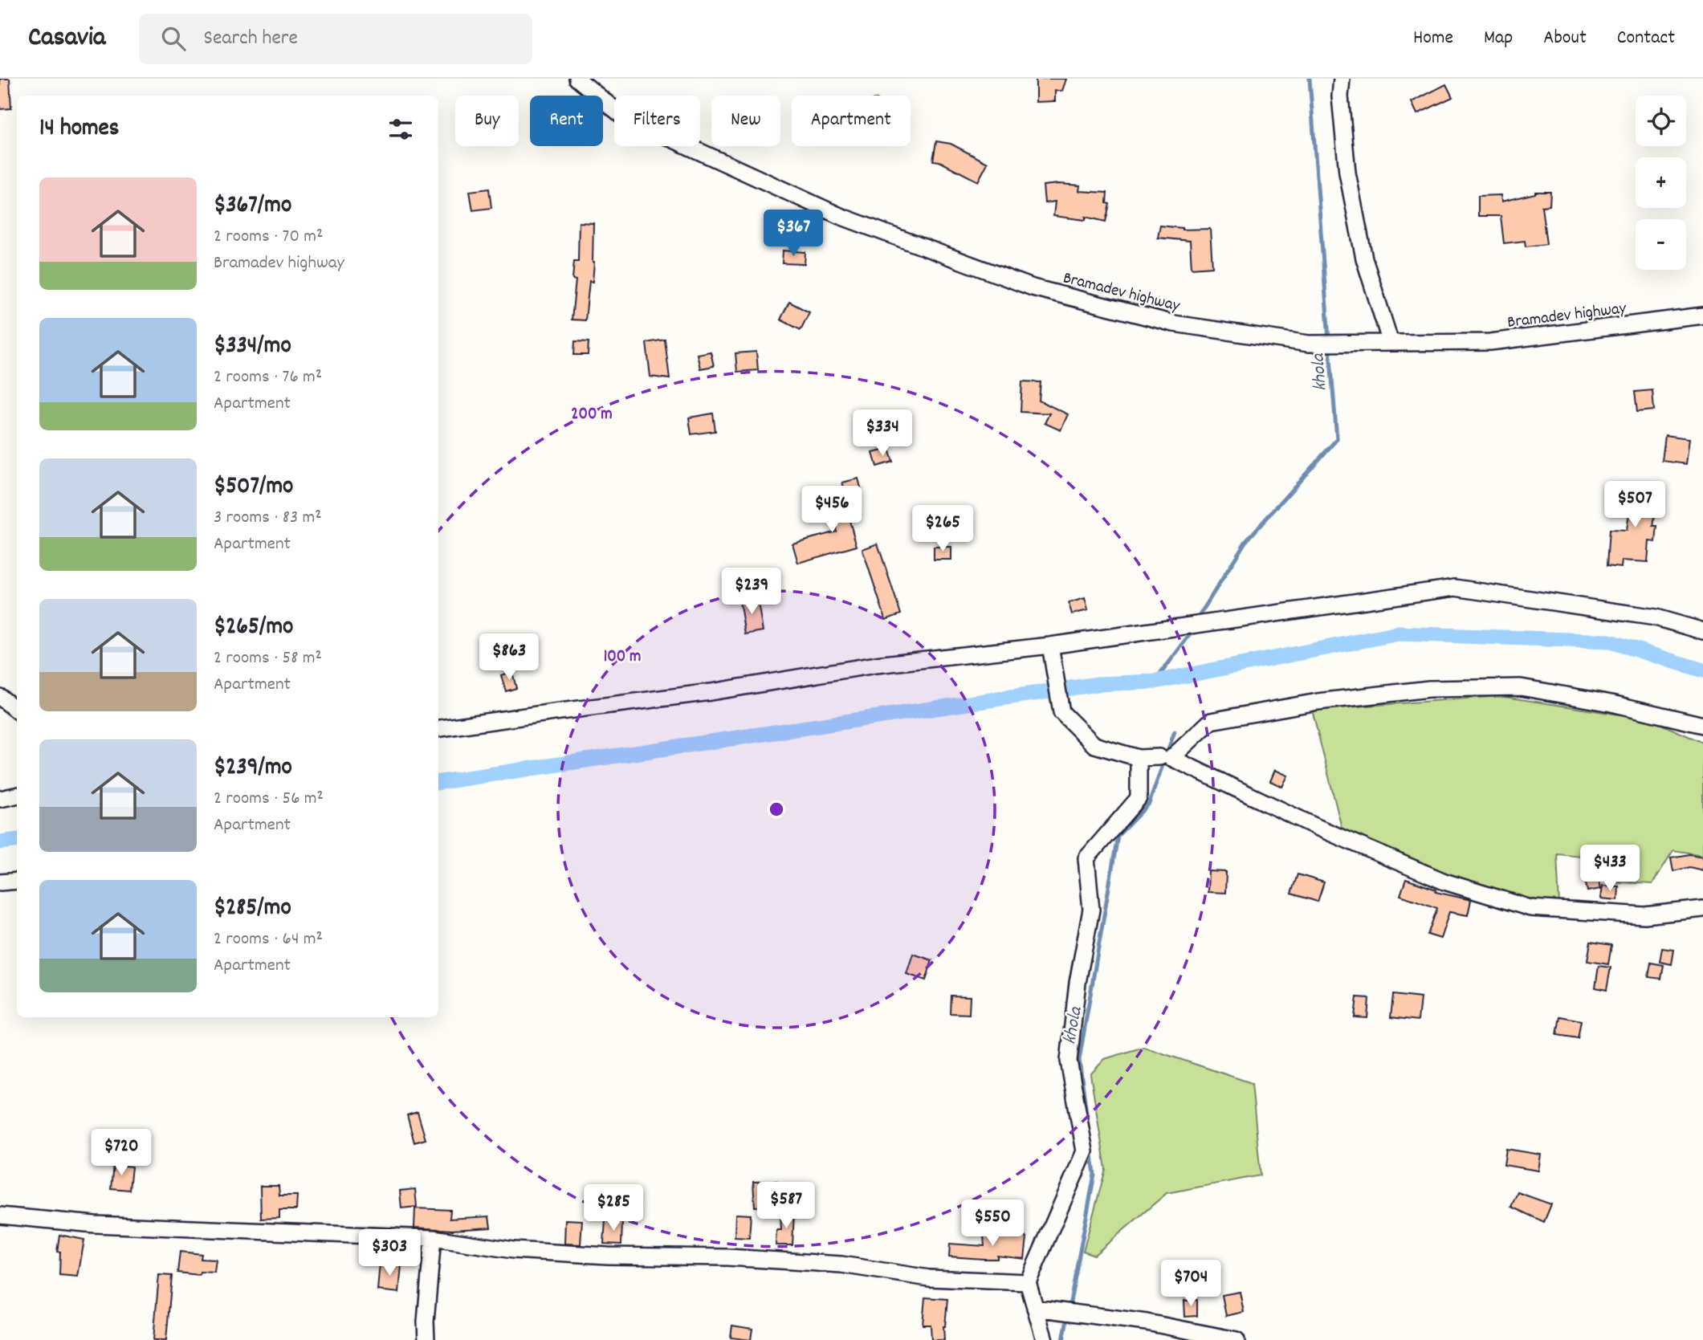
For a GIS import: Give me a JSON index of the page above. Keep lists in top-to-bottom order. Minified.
{"streets":{"street":["Bramadev highway"]},"water":["khola"],"page":{"header":"Casavia","search":"Search here","nav":["Home","Map","About","Contact"],"map_buttons":["+","−"],"chip":["Buy","Rent","Filters","New","Apartment"],"heading":"14 homes","list":[{"name":"$367/mo","note":"2 rooms · 70 m² · Bramadev highway"},{"name":"$334/mo","note":"2 rooms · 76 m² · Apartment"},{"name":"$507/mo","note":"3 rooms · 83 m² · Apartment"},{"name":"$265/mo","note":"2 rooms · 58 m² · Apartment"},{"name":"$239/mo","note":"2 rooms · 56 m² · Apartment"},{"name":"$285/mo","note":"2 rooms · 64 m² · Apartment"}],"price":["$367","$334","$507","$456","$265","$239","$863","$433","$720","$587","$285","$550","$303","$704"]},"rings":["200 m","100 m"]}
